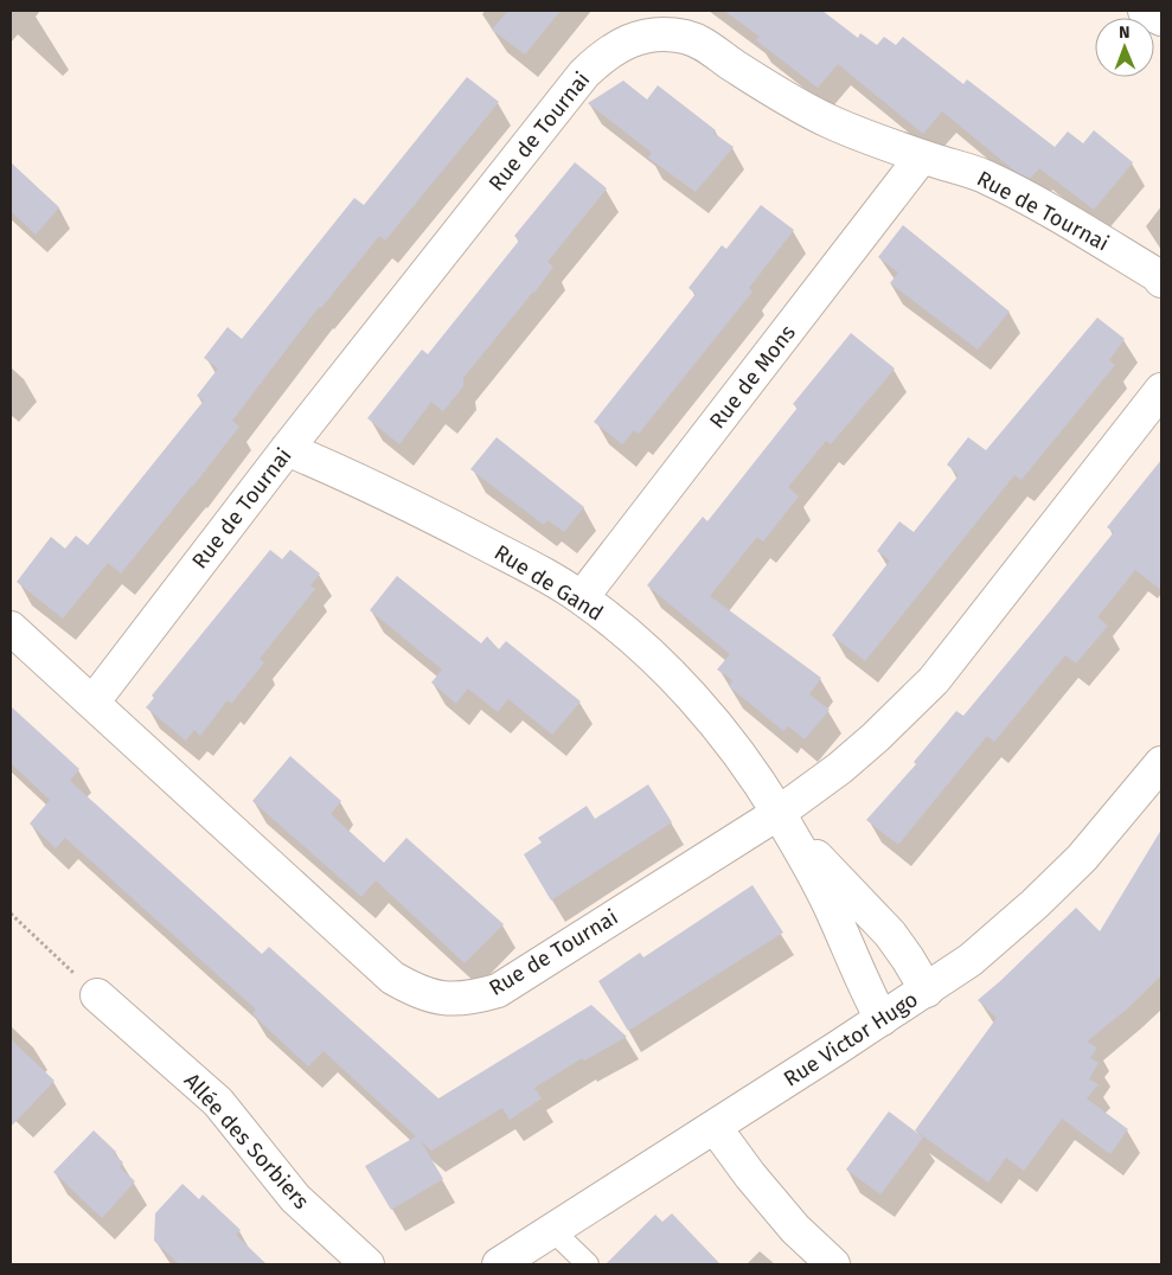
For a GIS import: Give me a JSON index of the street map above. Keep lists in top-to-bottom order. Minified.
{"streets":{"street":["Rue de Tournai","Rue de Mons","Rue de Gand","Rue Victor Hugo","Allée des Sorbiers"]},"crossings":[["Rue de Tournai","Rue de Mons"],["Rue de Tournai","Rue de Gand"],["Rue de Mons","Rue de Gand"]],"north":"top"}
